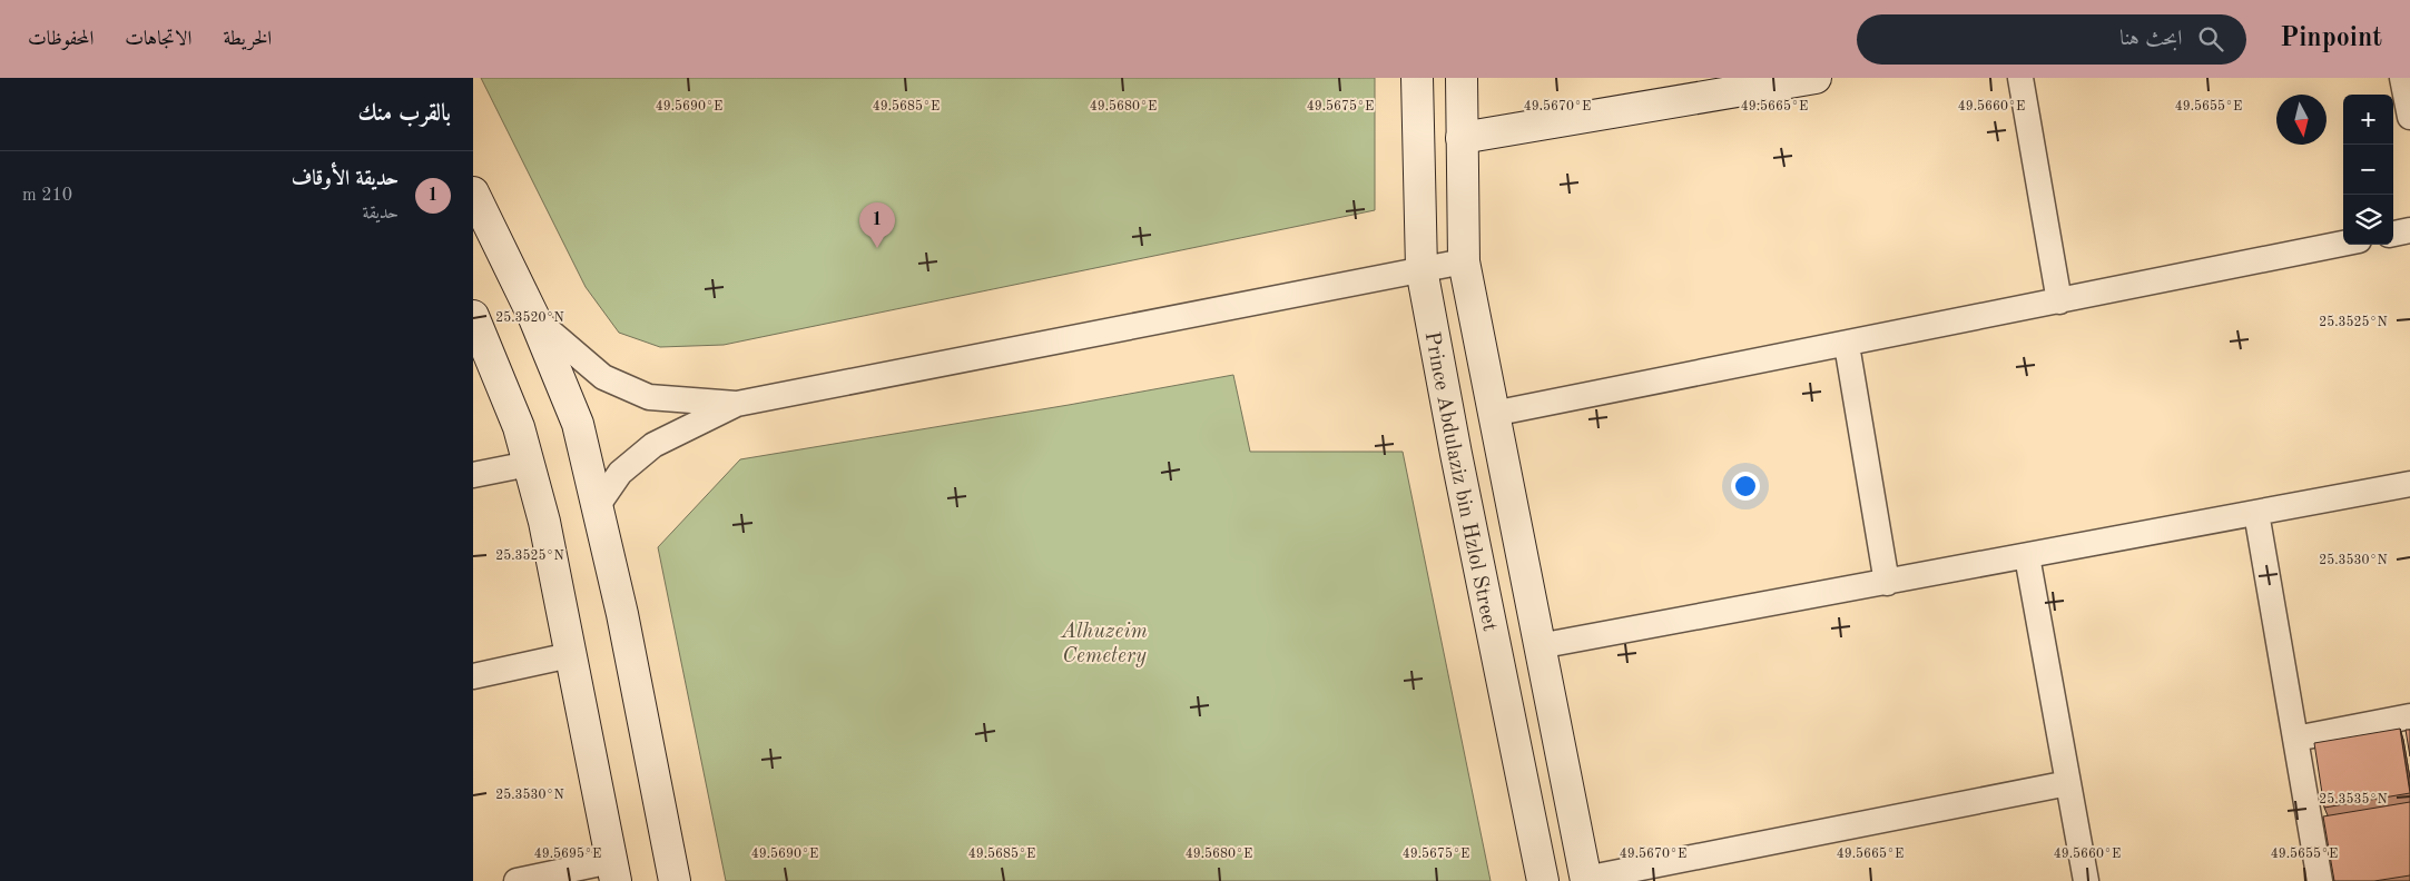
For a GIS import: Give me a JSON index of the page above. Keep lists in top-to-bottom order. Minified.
{"streets":{"street":["Prince Abdulaziz bin Hzlol Street"]},"parks":["Alhuzeim Cemetery"],"north":"bottom","page":{"header":"Pinpoint","search":"ابحث هنا","nav":["الخريطة","الاتجاهات","المحفوظات"],"heading":"بالقرب منك","map_buttons":["+","−"],"list":[{"mark":"1","name":"حديقة الأوقاف","note":"حديقة","value":"210 m"}],"pins":"1"},"coordinates":["49.5690°E","49.5685°E","49.5680°E","49.5675°E","49.5670°E","49.5665°E","49.5660°E","49.5655°E","25.3520°N","25.3525°N","25.3530°N","25.3535°N","49.5695°E"]}
